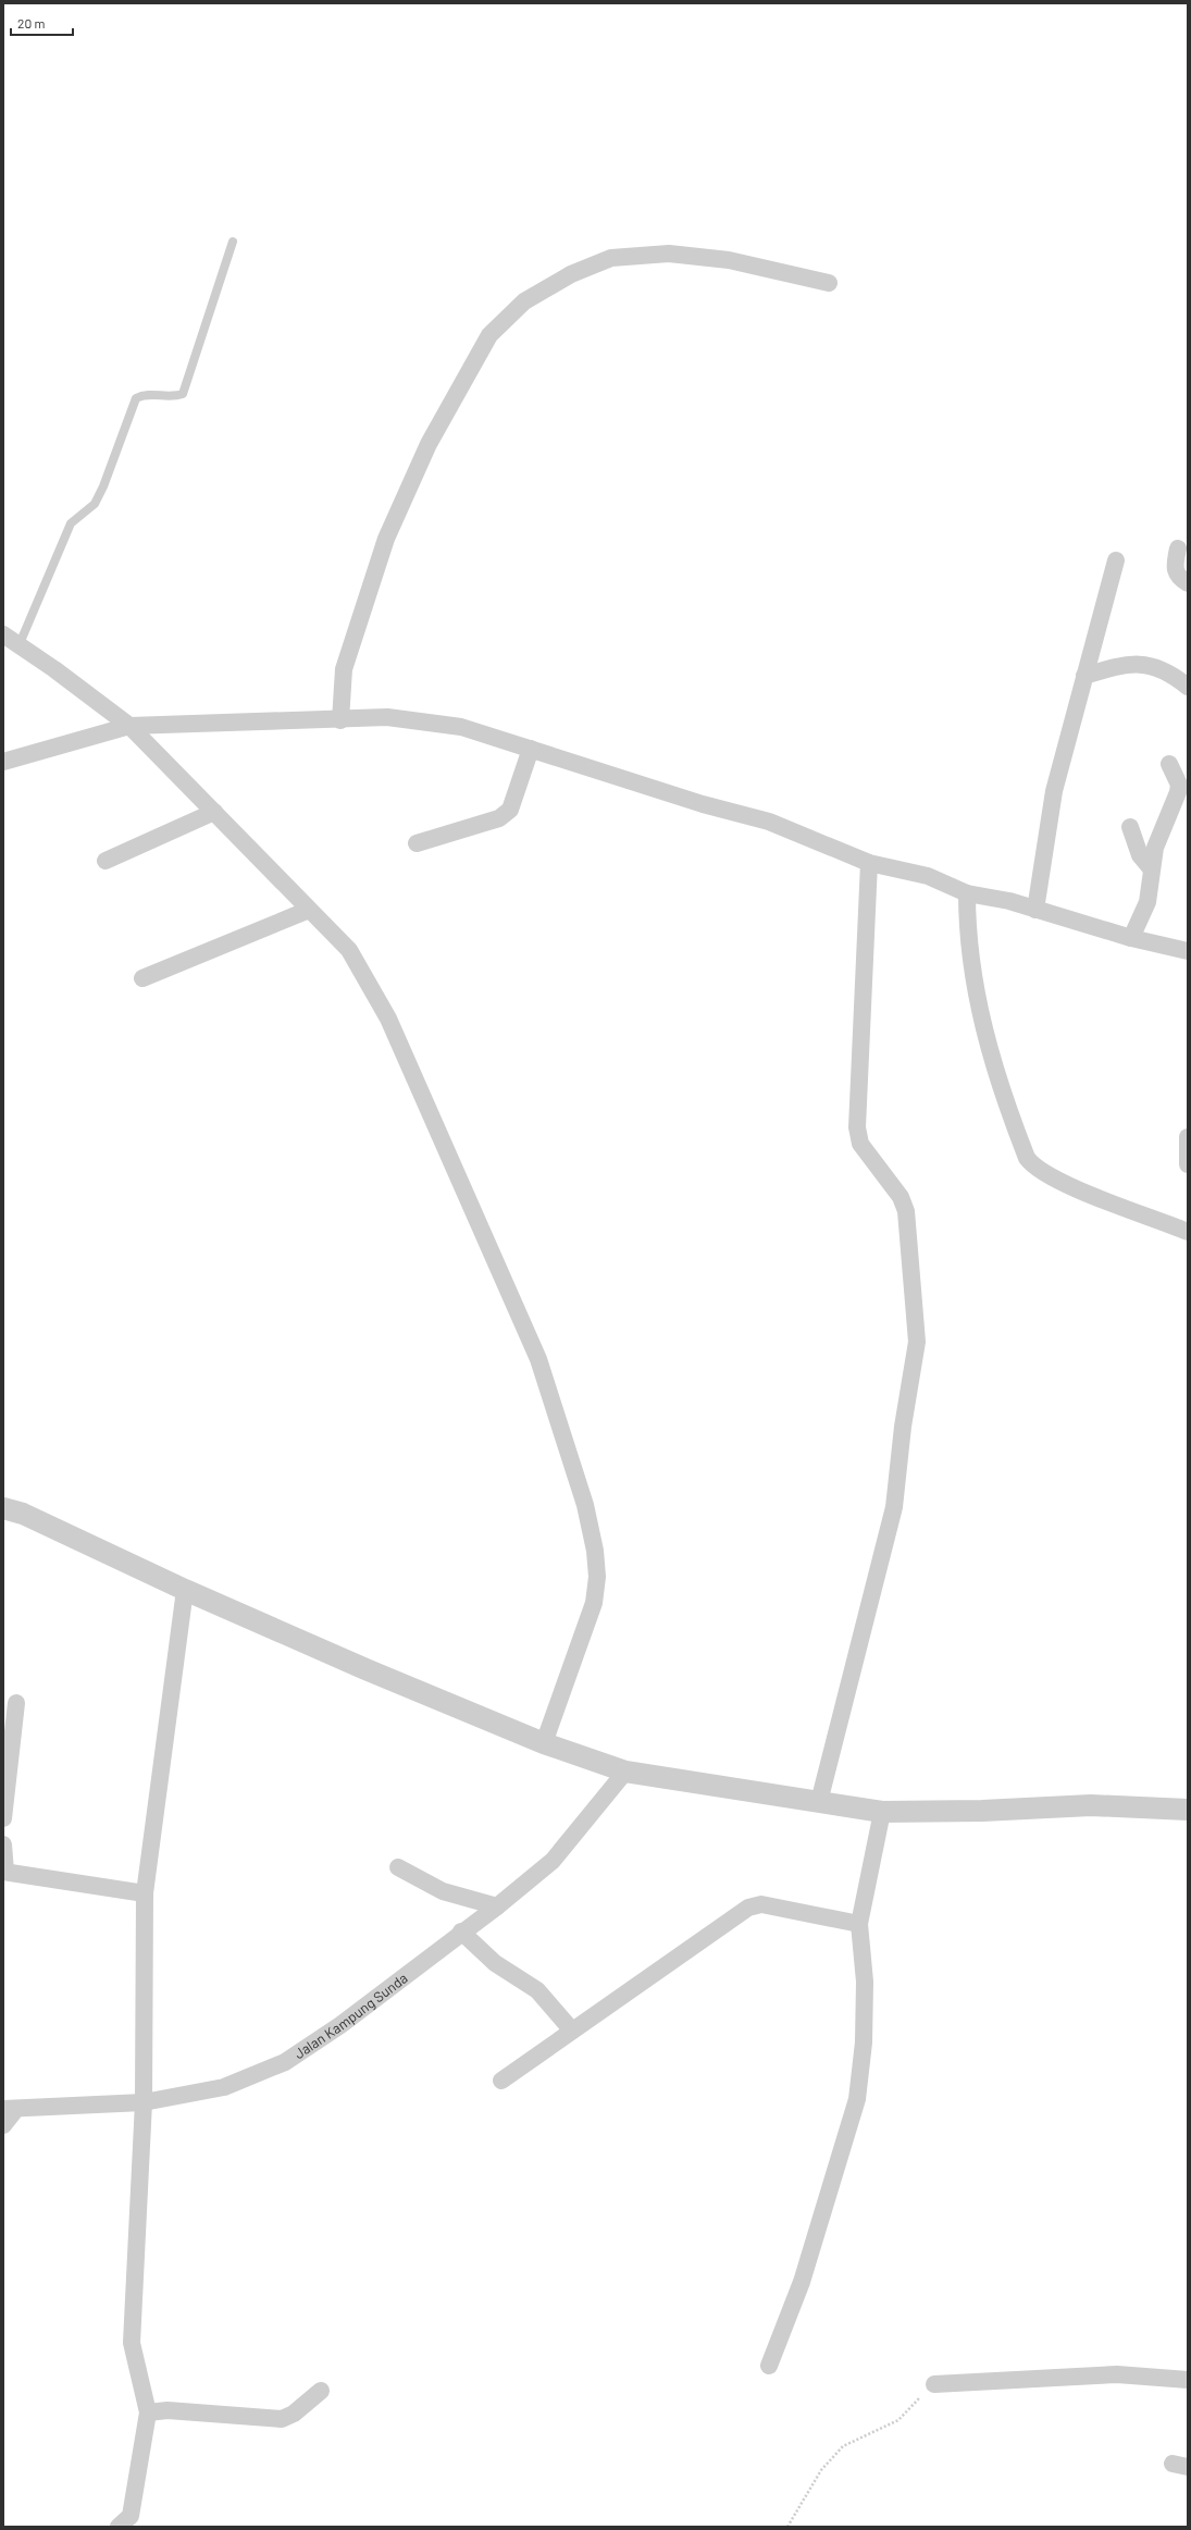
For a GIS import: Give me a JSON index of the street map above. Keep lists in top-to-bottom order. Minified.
{"streets":{"street":["Jalan Kampung Sunda"]},"scale_bar":"20 m"}
